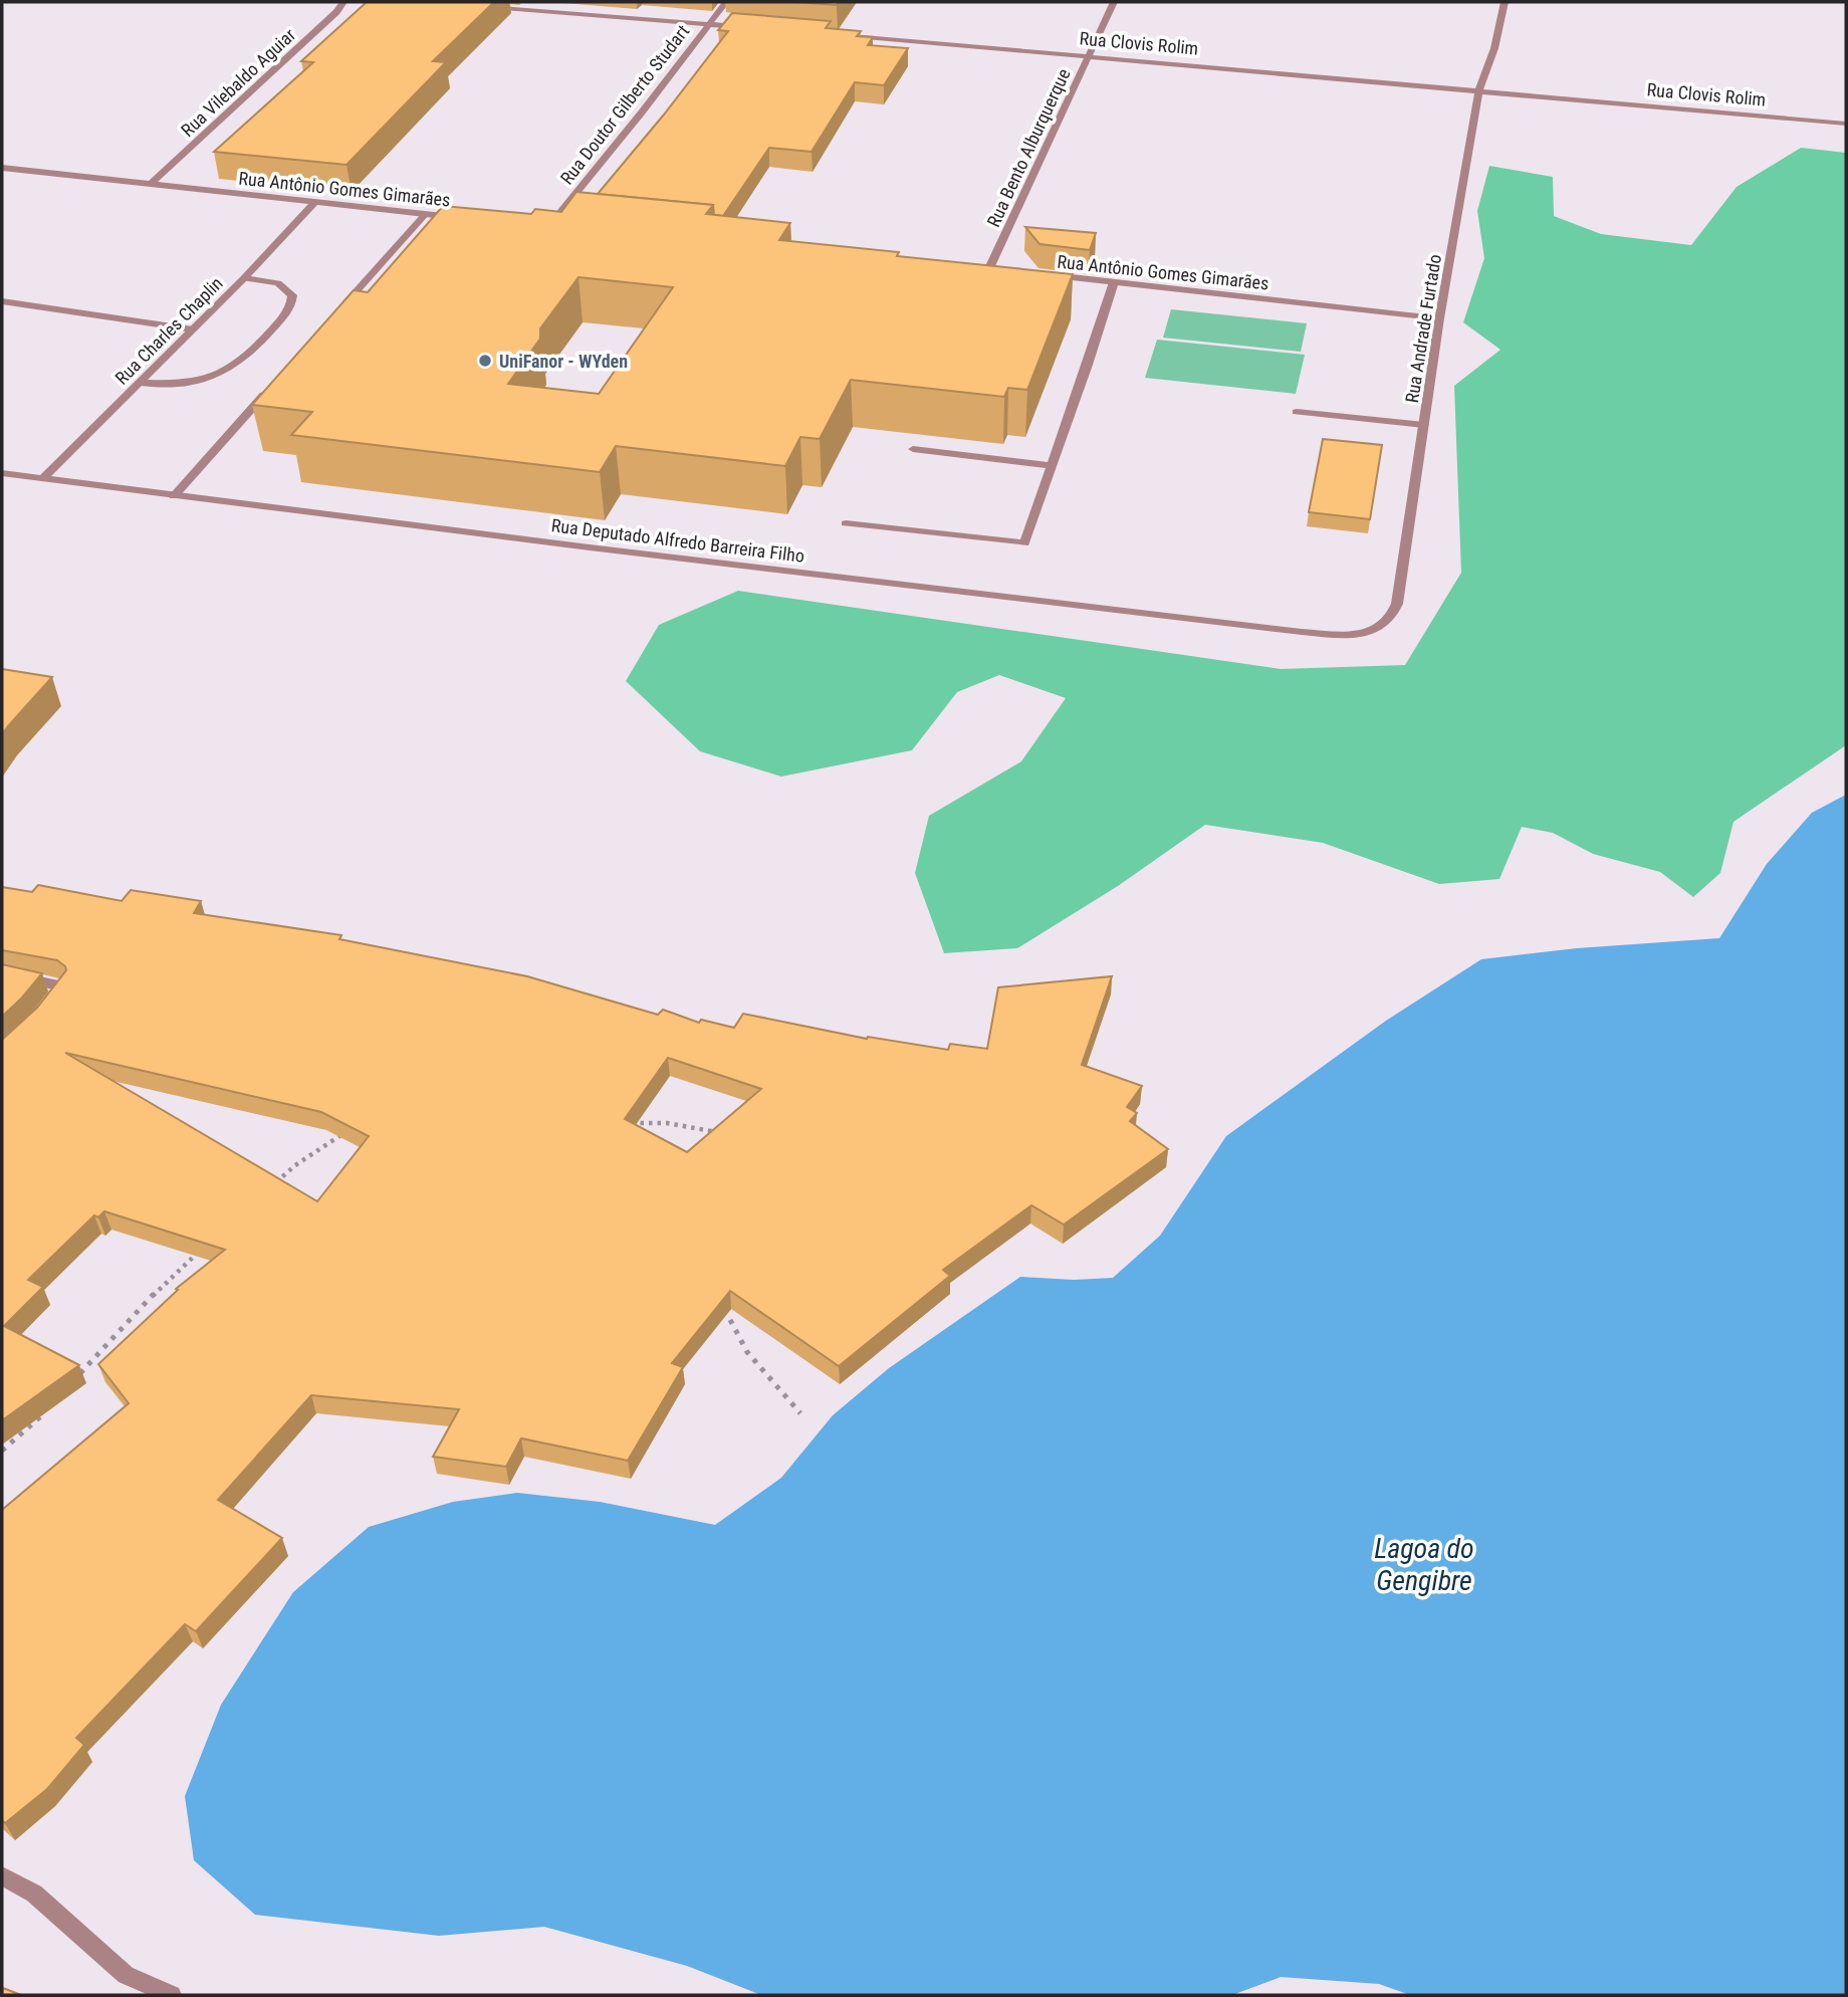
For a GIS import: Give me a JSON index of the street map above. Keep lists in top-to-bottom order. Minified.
{"streets":{"street":["Rua Clovis Rolim","Rua Vilebaldo Aguiar","Rua Doutor Gilberto Studart","Rua Bento Alburquerque","Rua Antônio Gomes Gimarães","Rua Andrade Furtado","Rua Charles Chaplin","Rua Deputado Alfredo Barreira Filho"]},"crossings":[["Rua Clovis Rolim","Rua Bento Alburquerque"],["Rua Clovis Rolim","Rua Andrade Furtado"],["Rua Vilebaldo Aguiar","Rua Antônio Gomes Gimarães"],["Rua Antônio Gomes Gimarães","Rua Andrade Furtado"],["Rua Antônio Gomes Gimarães","Rua Charles Chaplin"],["Rua Andrade Furtado","Rua Deputado Alfredo Barreira Filho"],["Rua Charles Chaplin","Rua Deputado Alfredo Barreira Filho"]],"water":["Lagoa do Gengibre"],"places":["UniFanor - WYden"]}
